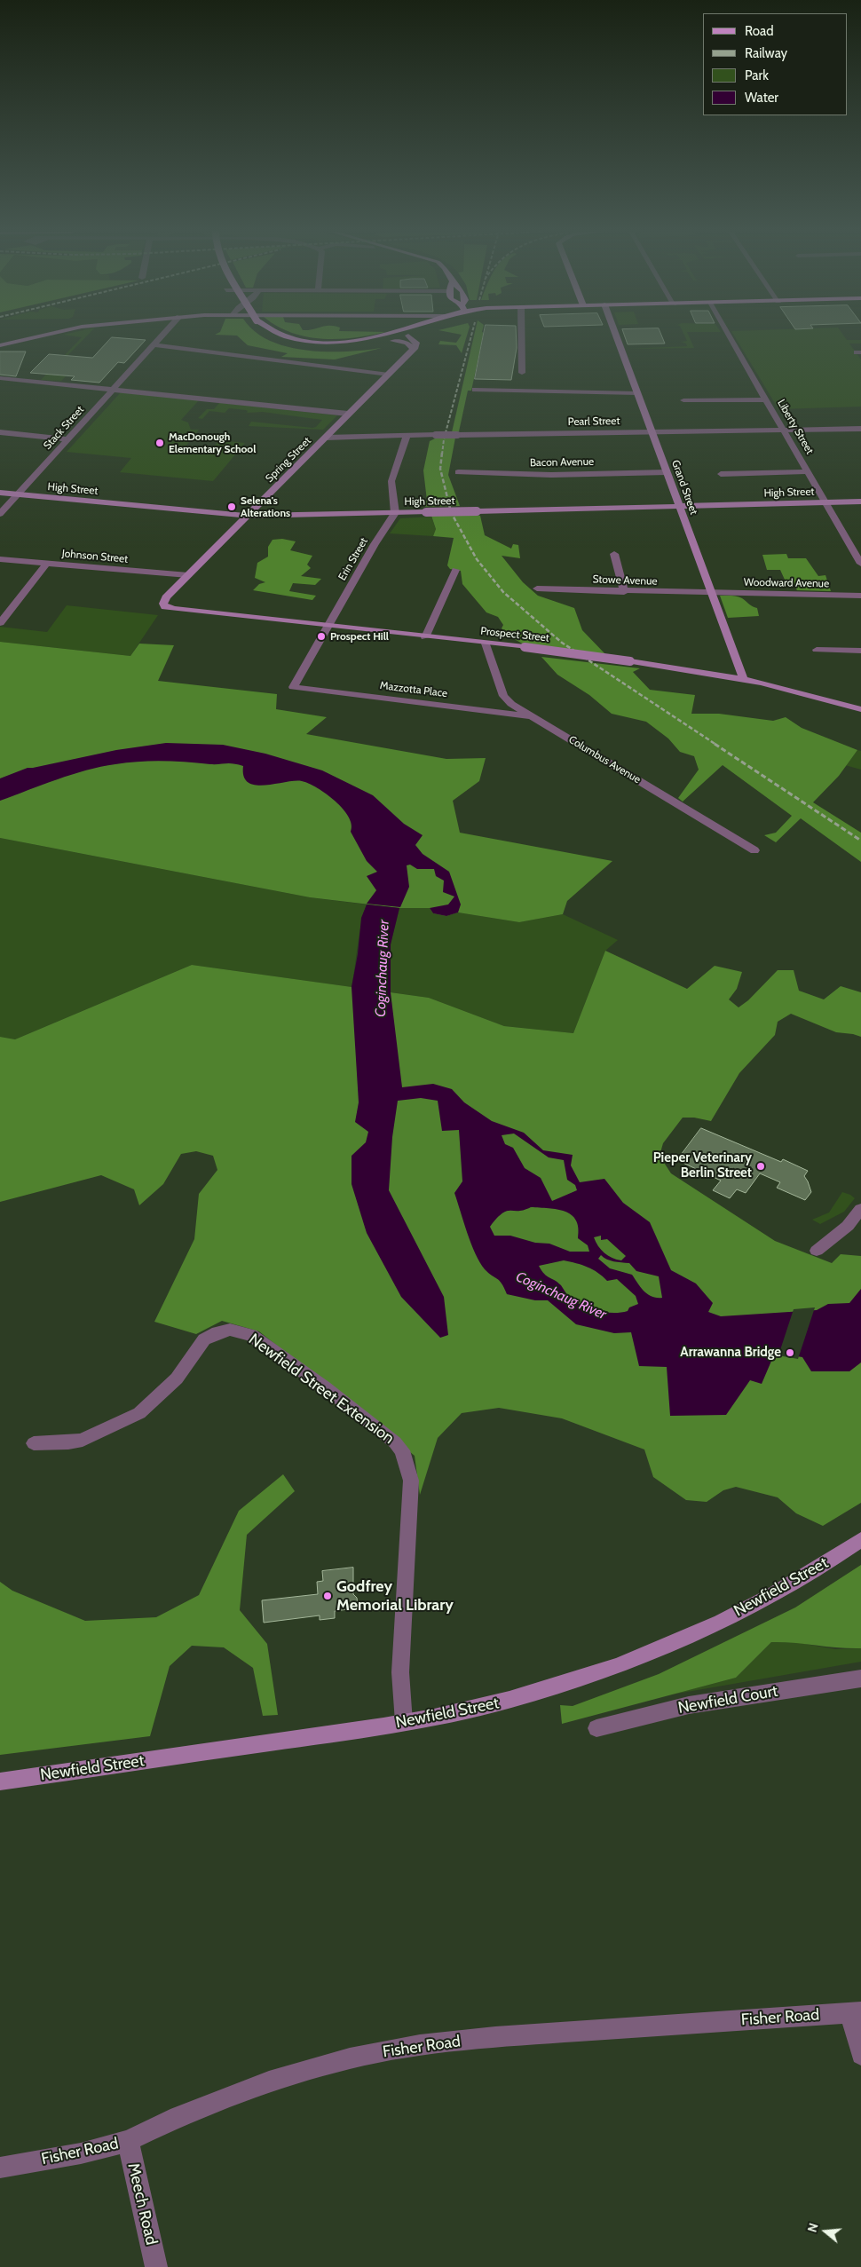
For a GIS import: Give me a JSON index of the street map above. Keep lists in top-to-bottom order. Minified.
{"streets":{"street":["Pearl Street","Liberty Street","Stack Street","Spring Street","Bacon Avenue","Grand Street","High Street","Johnson Street","Erin Street","Stowe Avenue","Woodward Avenue","Prospect Street","Mazzotta Place","Columbus Avenue","Newfield Street Extension","Newfield Street","Newfield Court","Fisher Road","Meech Road"]},"crossings":[["Pearl Street","Liberty Street"],["Pearl Street","Spring Street"],["Pearl Street","Grand Street"],["Liberty Street","High Street"],["Stack Street","High Street"],["Spring Street","High Street"],["Spring Street","Johnson Street"],["Spring Street","Prospect Street"],["Bacon Avenue","Grand Street"],["Grand Street","High Street"],["Grand Street","Stowe Avenue"],["Grand Street","Woodward Avenue"],["Grand Street","Prospect Street"],["High Street","Erin Street"],["Erin Street","Prospect Street"],["Erin Street","Mazzotta Place"],["Stowe Avenue","Woodward Avenue"],["Prospect Street","Columbus Avenue"],["Mazzotta Place","Columbus Avenue"],["Newfield Street Extension","Newfield Street"],["Fisher Road","Meech Road"]],"water":["Coginchaug River"],"places":["MacDonough Elementary School","Selena's Alterations","Prospect Hill","Pieper Veterinary Berlin Street","Arrawanna Bridge","Godfrey Memorial Library"],"legend":["Road","Railway","Park","Water"],"north":"left"}
